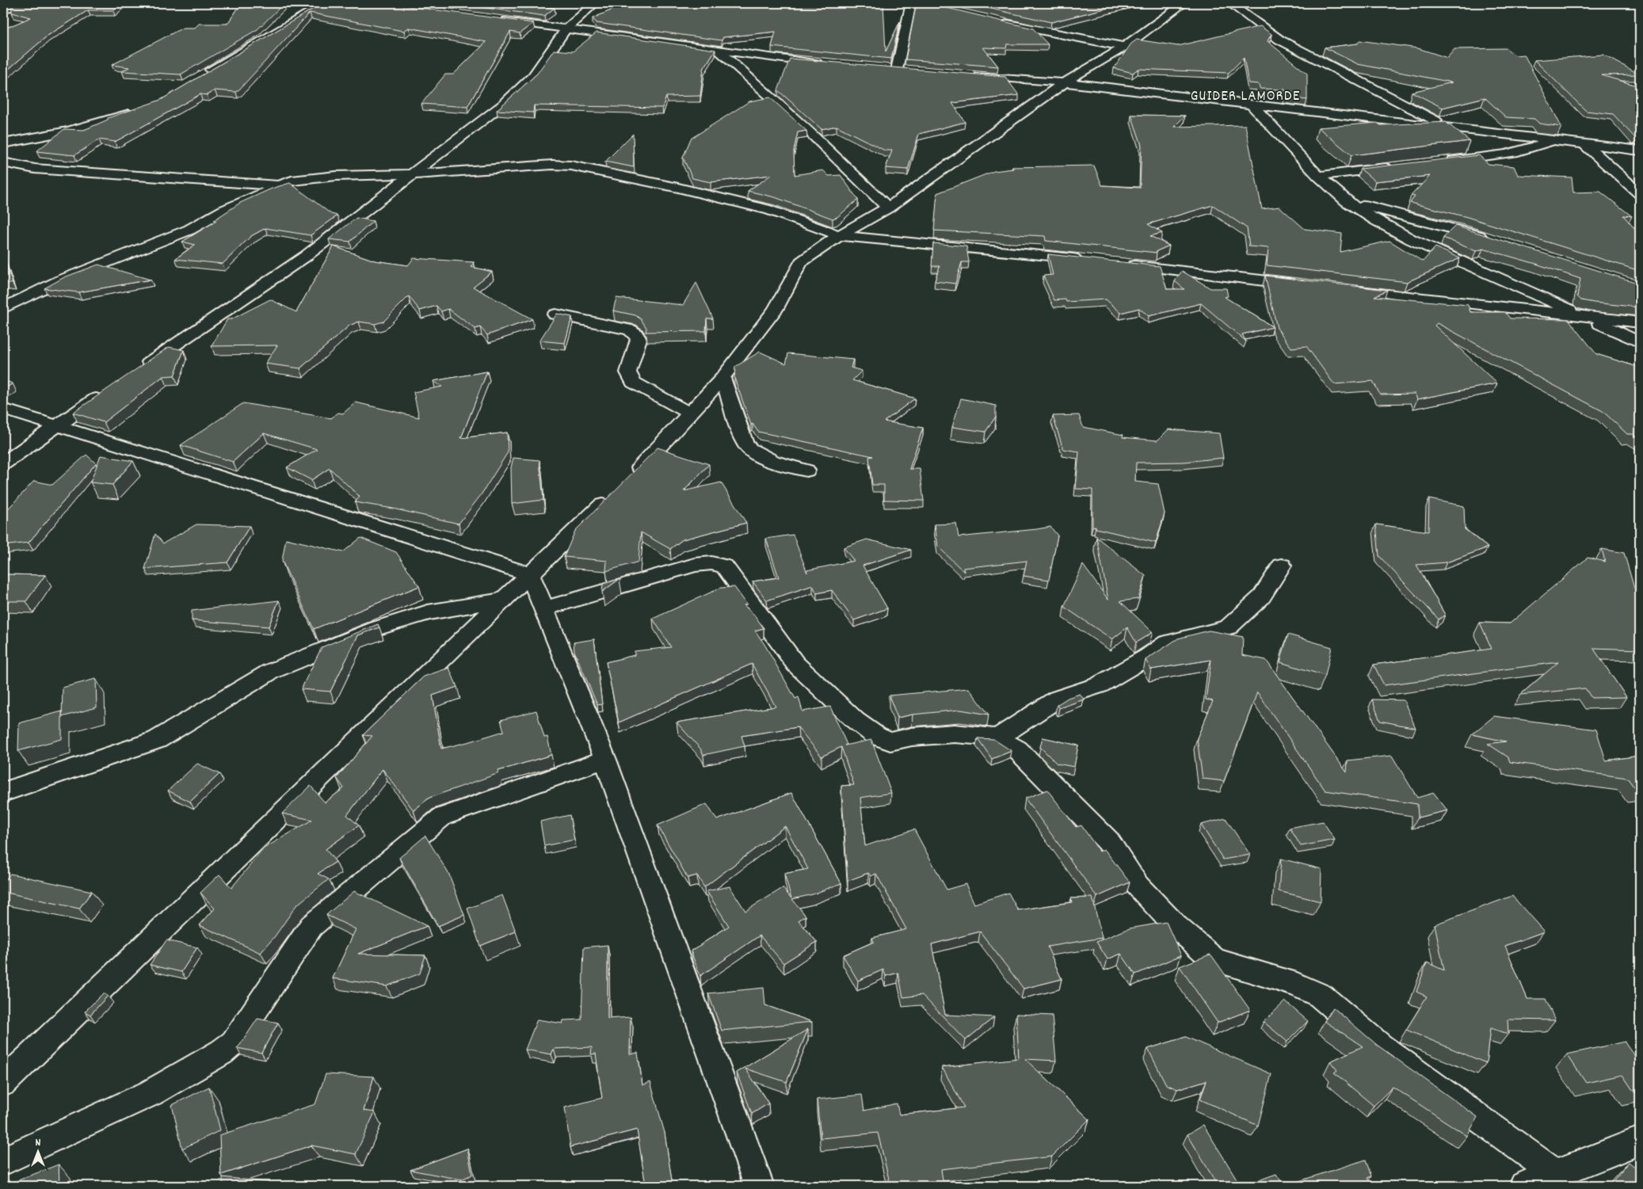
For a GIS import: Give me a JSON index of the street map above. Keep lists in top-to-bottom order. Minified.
{"districts":["GUIDER LAMORDE"],"north":"top"}
